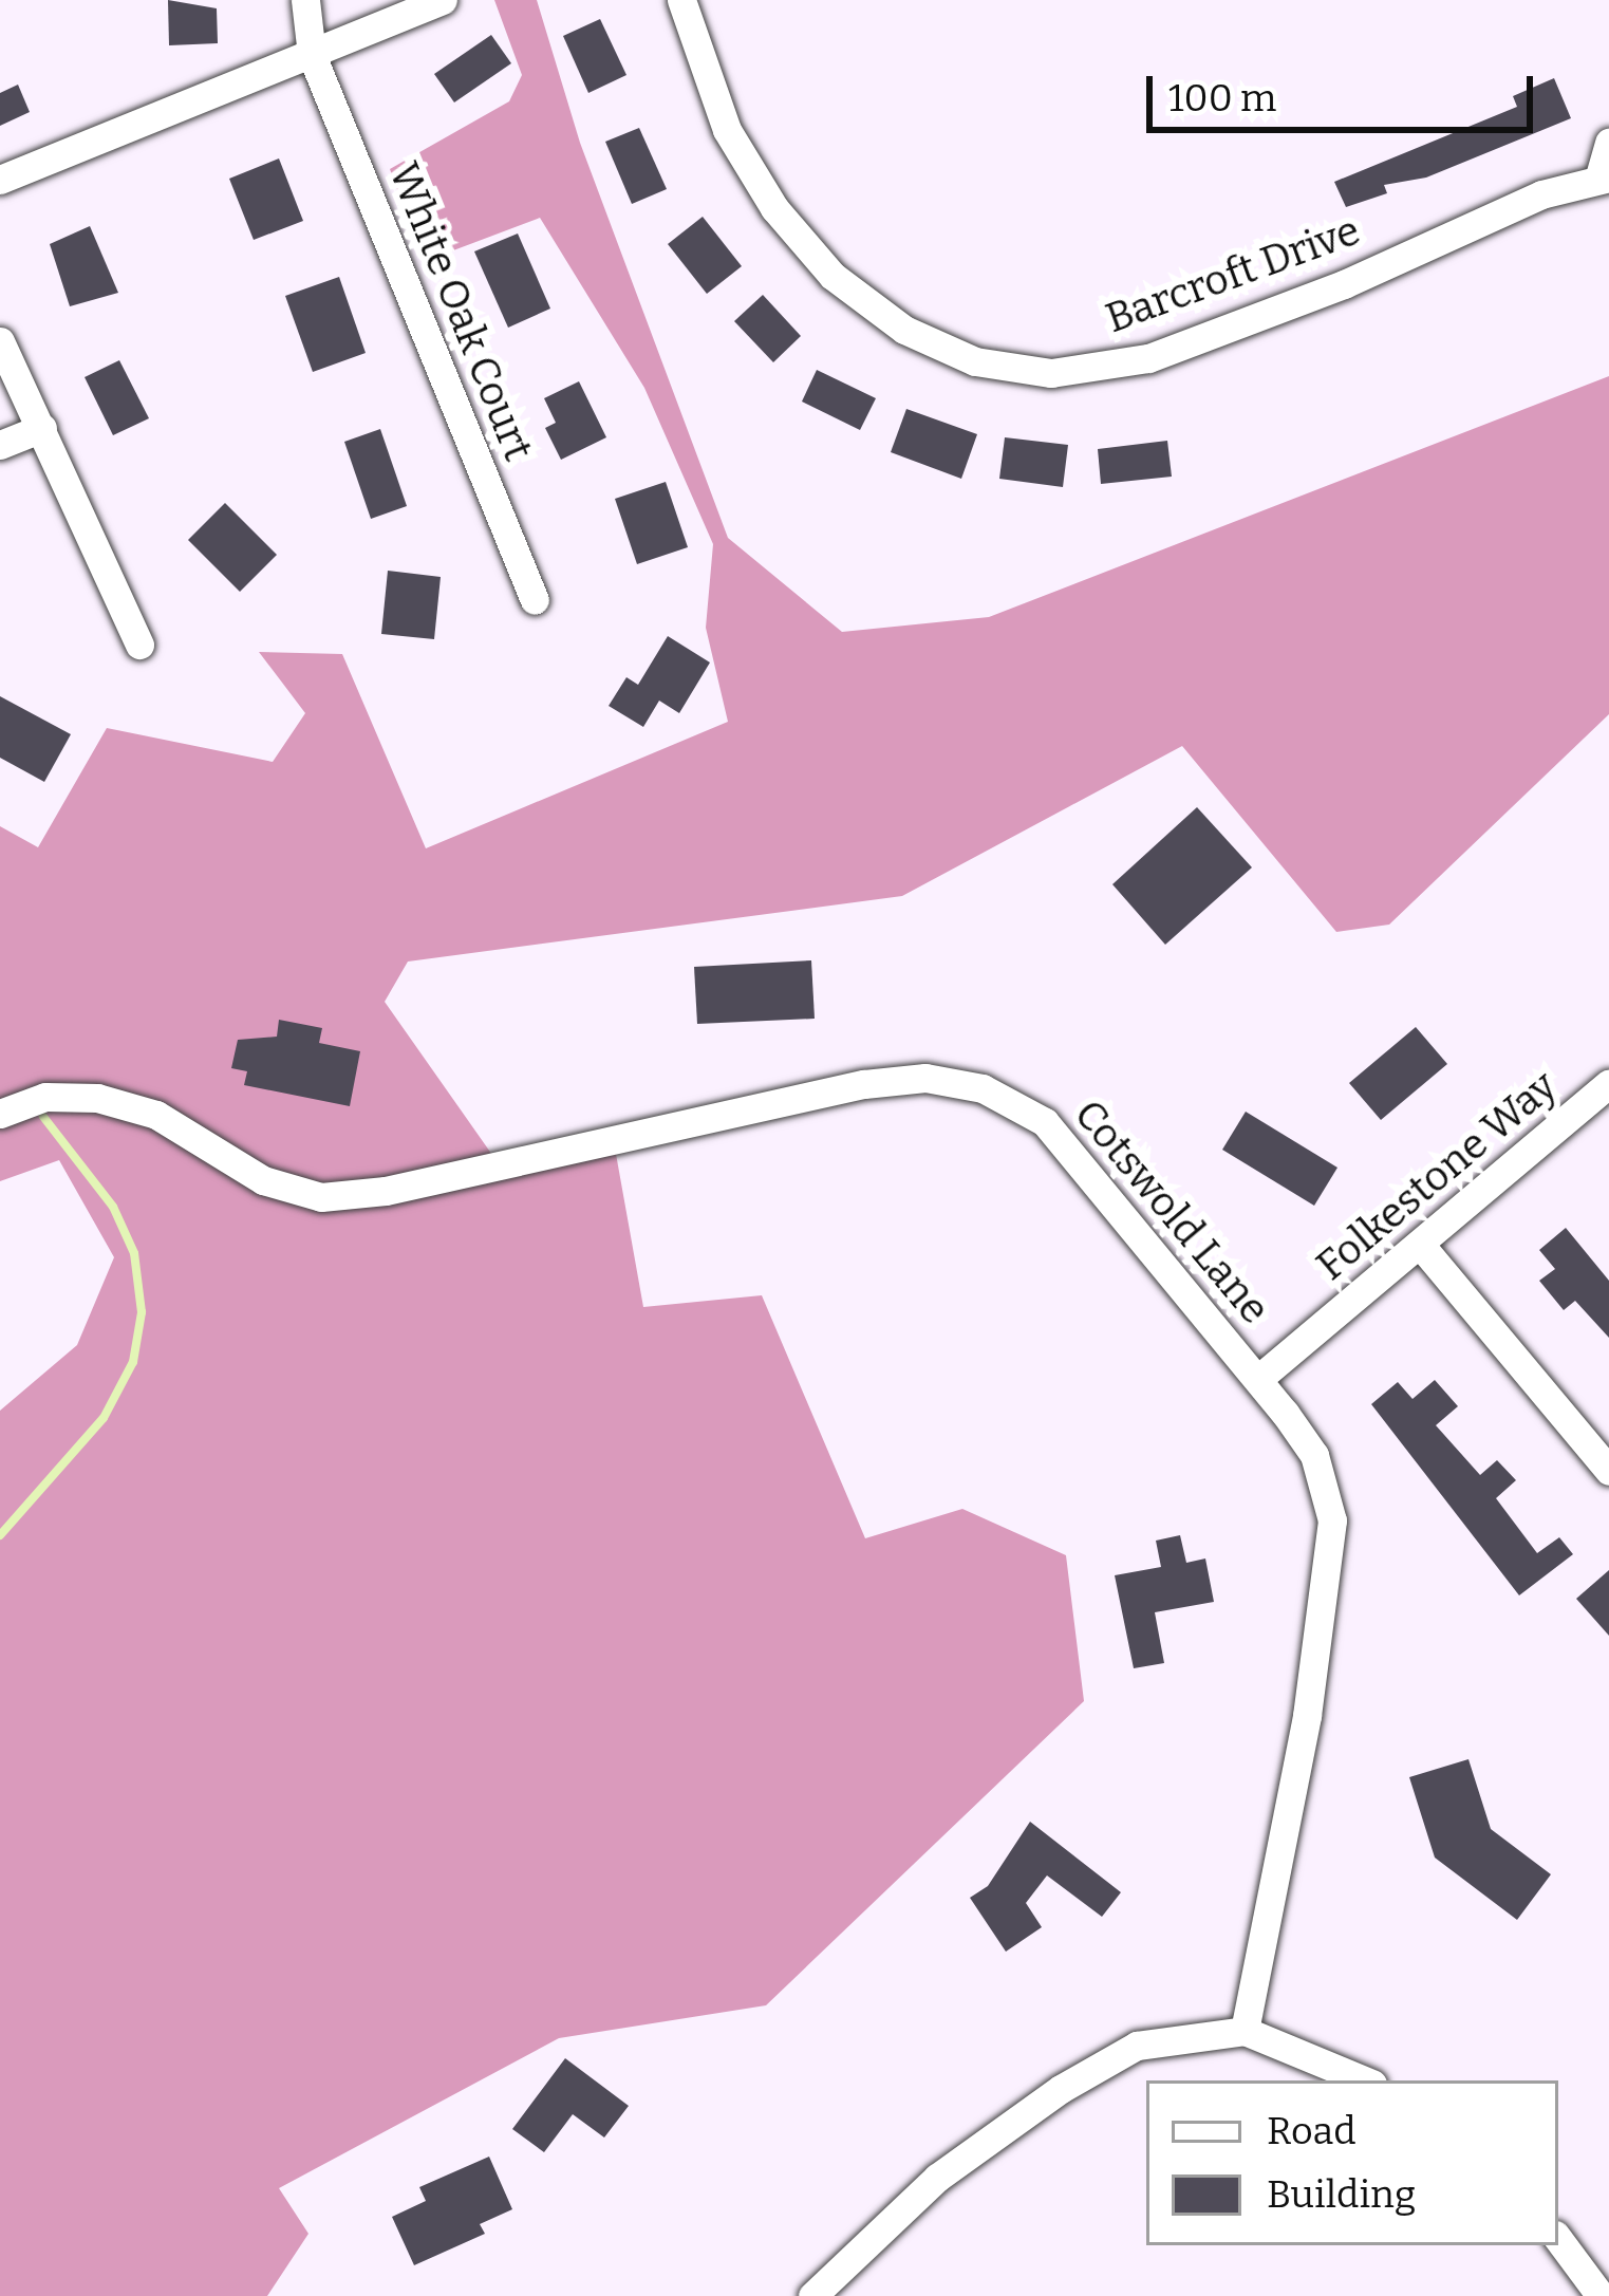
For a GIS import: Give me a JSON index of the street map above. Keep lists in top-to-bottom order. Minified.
{"streets":{"street":["Barcroft Drive","White Oak Court","Folkestone Way","Cotswold Lane"]},"crossings":[["Folkestone Way","Cotswold Lane"]],"legend":["Road","Building"],"scale_bar":"100 m"}
